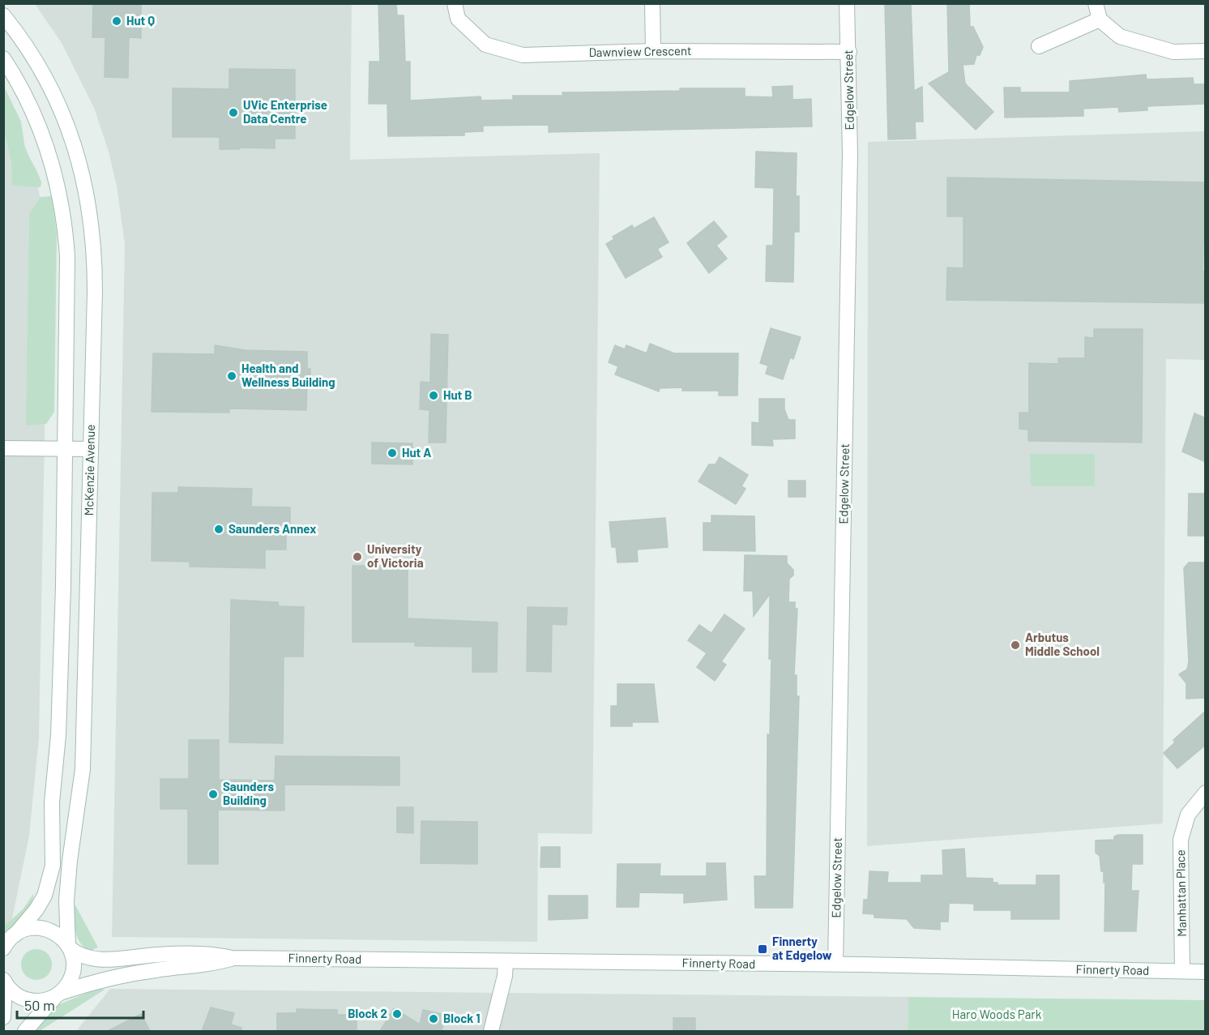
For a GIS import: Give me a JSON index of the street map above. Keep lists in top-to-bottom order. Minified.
{"streets":{"street":["Dawnview Crescent","Edgelow Street","McKenzie Avenue","Manhattan Place","Finnerty Road"]},"crossings":[["Dawnview Crescent","Edgelow Street"],["Edgelow Street","Finnerty Road"],["McKenzie Avenue","Finnerty Road"],["Manhattan Place","Finnerty Road"]],"parks":["Haro Woods Park"],"places":{"other":["Hut Q","UVic Enterprise Data Centre","Health and Wellness Building","Hut B","Hut A","Saunders Annex","University of Victoria","Arbutus Middle School","Saunders Building","Block 2","Block 1"],"transit":["Finnerty at Edgelow"]},"scale_bar":"50 m"}
